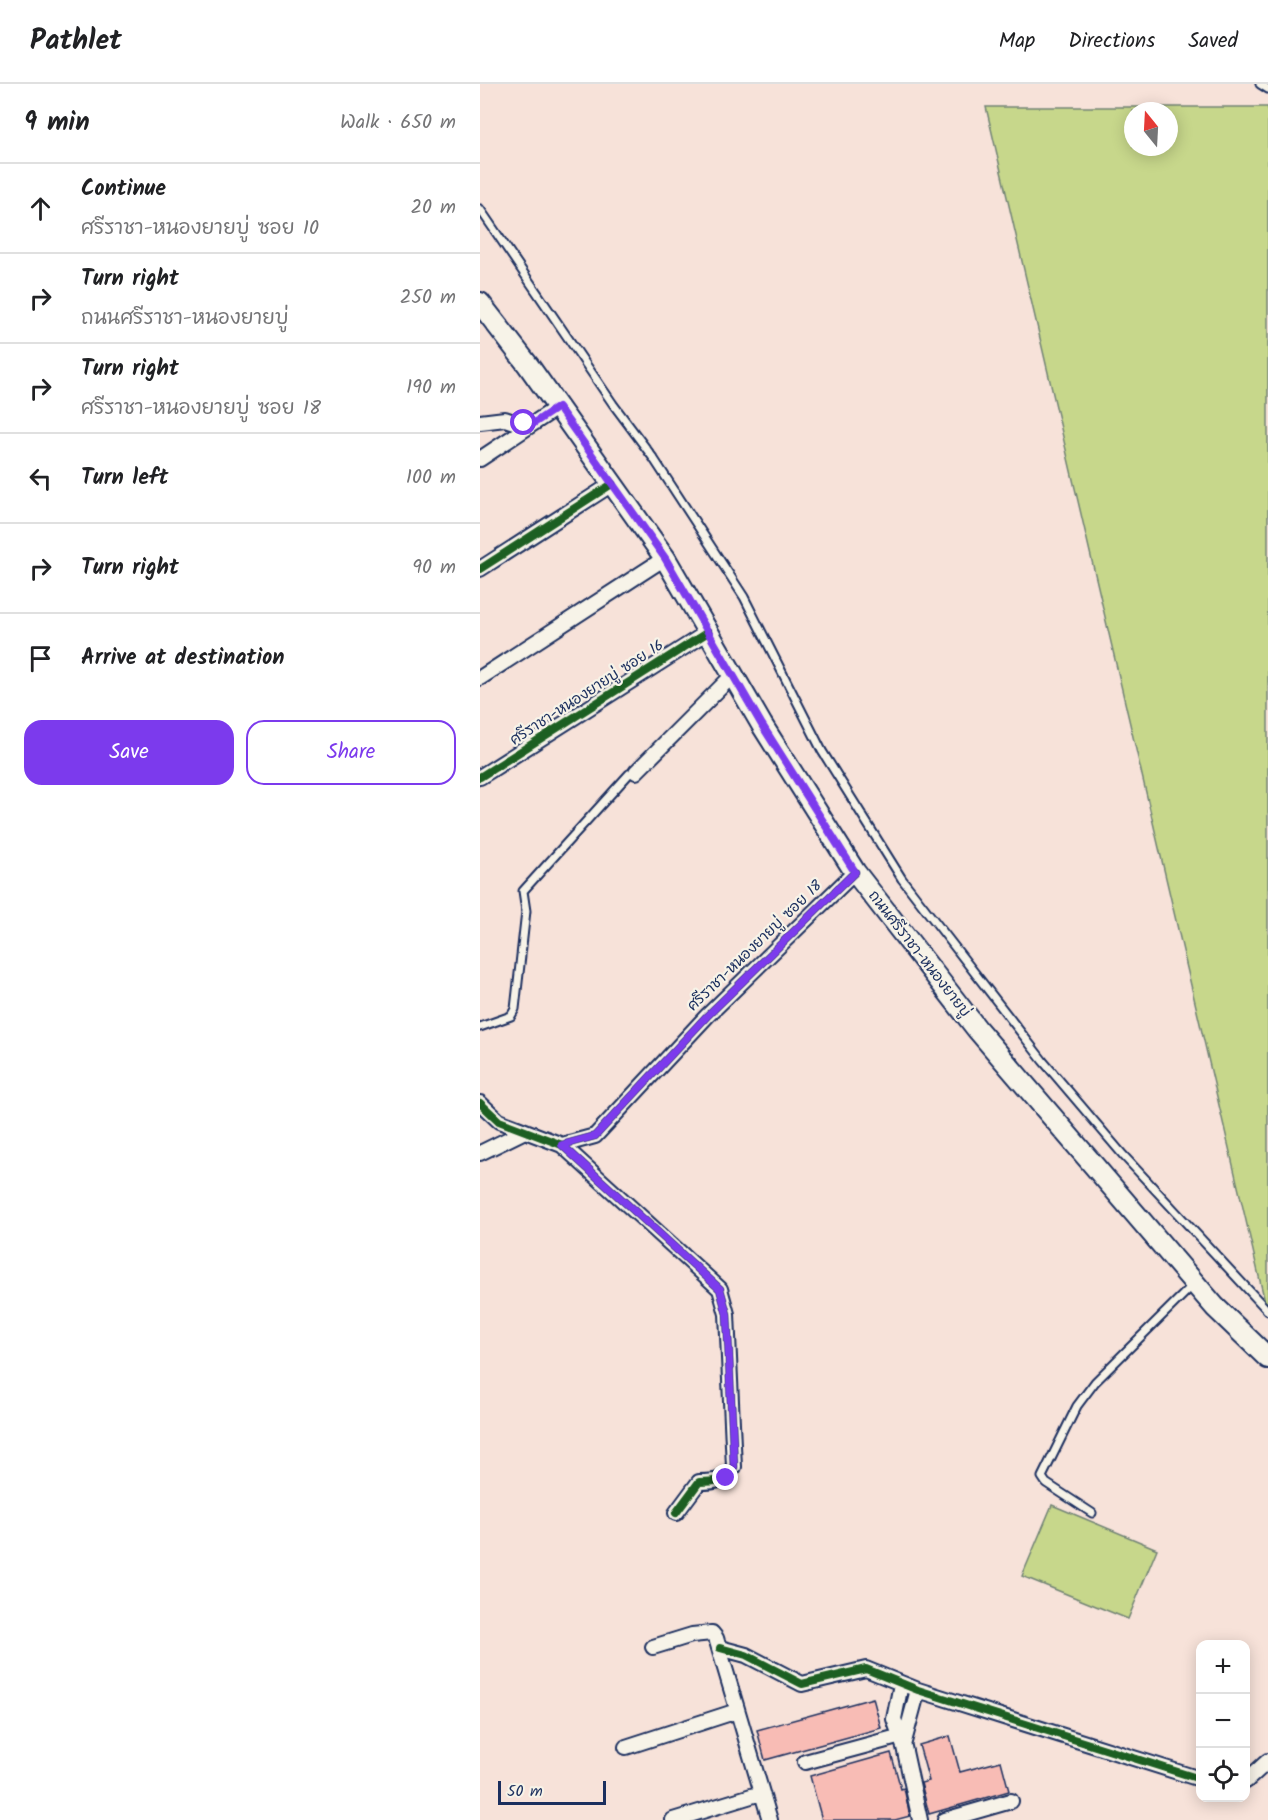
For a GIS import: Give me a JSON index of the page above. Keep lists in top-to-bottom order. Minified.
{"streets":{"main road":["ถนนศรีราชา-หนองยายบู่"],"street":["ศรีราชา-หนองยายบู่ ซอย 16","ศรีราชา-หนองยายบู่ ซอย 18"]},"crossings":[["ศรีราชา-หนองยายบู่ ซอย 16","ถนนศรีราชา-หนองยายบู่"],["ศรีราชา-หนองยายบู่ ซอย 18","ถนนศรีราชา-หนองยายบู่"]],"scale_bar":"50 m","north":"top","page":{"header":"Pathlet","nav":["Map","Directions","Saved"],"heading":["9 min","Walk · 650 m"],"list":[["Continue","ศรีราชา-หนองยายบู่ ซอย 10","20 m"],["Turn right","ถนนศรีราชา-หนองยายบู่","250 m"],["Turn right","ศรีราชา-หนองยายบู่ ซอย 18","190 m"],["Turn left","100 m"],["Turn right","90 m"],"Arrive at destination"],"buttons":["Save","Share"],"map_buttons":["+","−"],"scale":"50 m"}}
